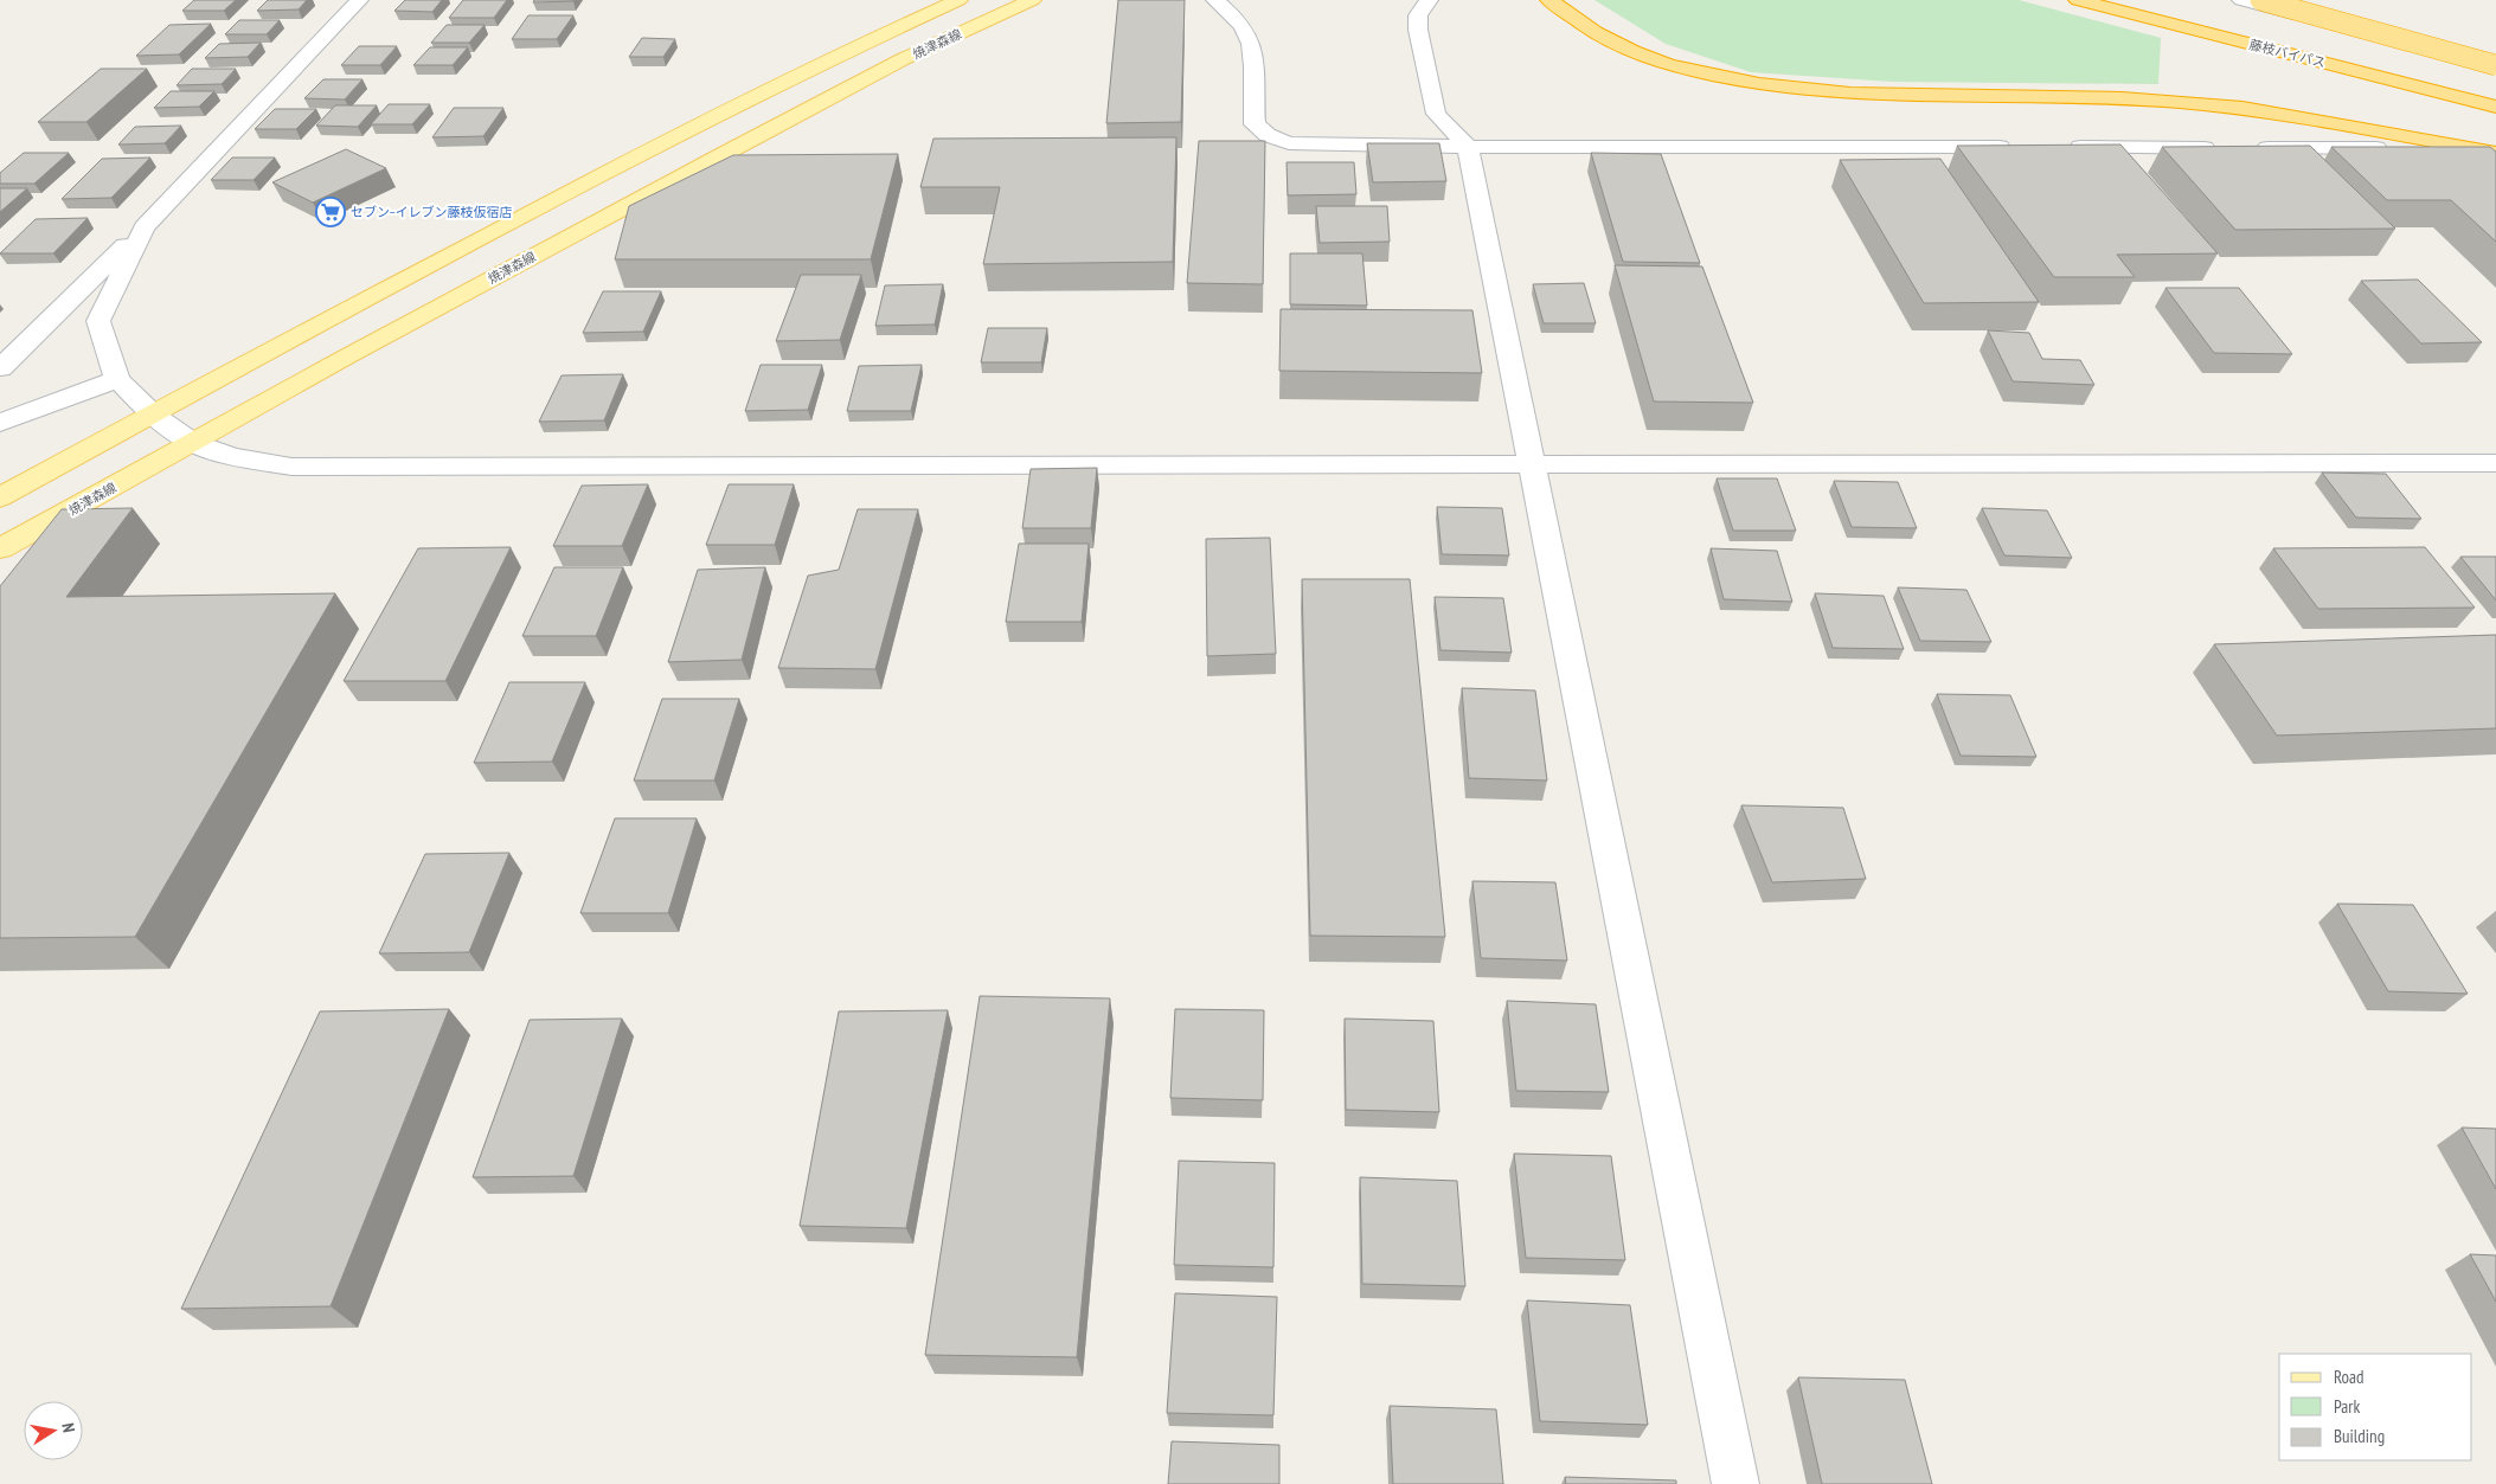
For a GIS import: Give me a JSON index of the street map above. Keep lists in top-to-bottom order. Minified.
{"streets":{"highway":["藤枝バイパス"],"main road":["焼津森線"]},"places":{"supermarket":["セブン−イレブン藤枝仮宿店"]},"legend":["Road","Park","Building"],"north":"right"}
